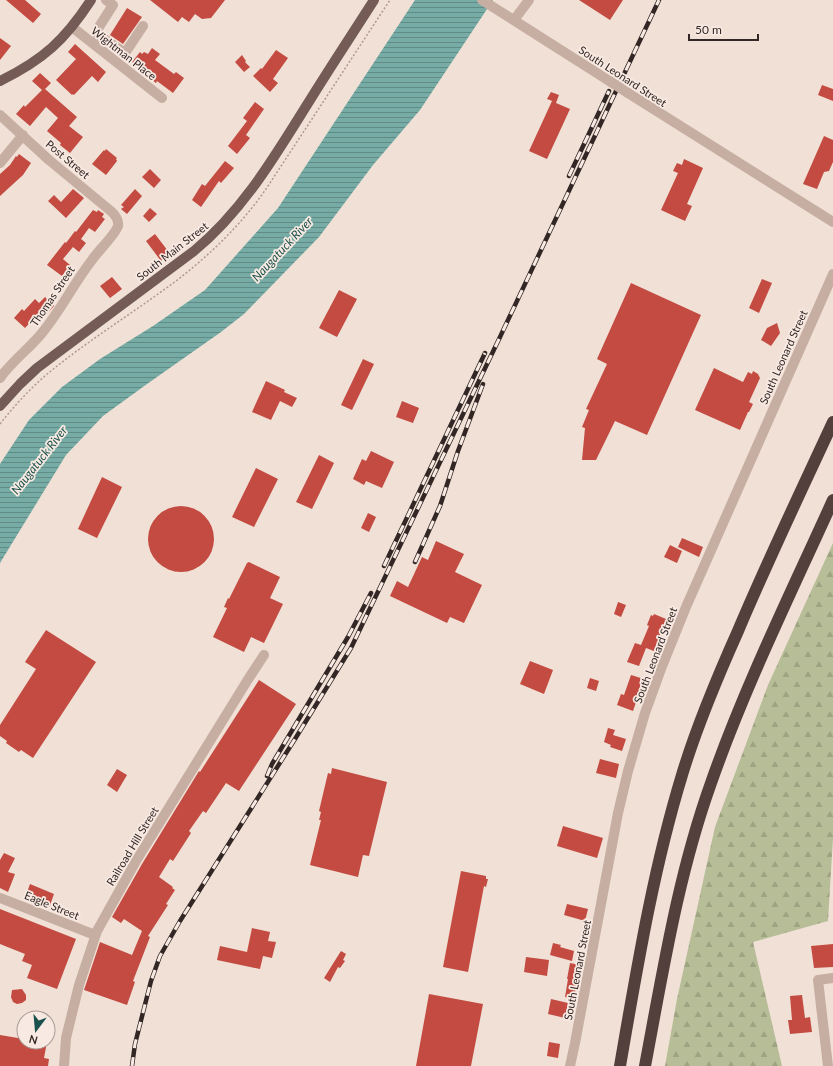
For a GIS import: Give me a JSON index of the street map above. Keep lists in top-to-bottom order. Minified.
{"streets":{"main road":["South Main Street"],"street":["Wightman Place","South Leonard Street","Post Street","Thomas Street","Railroad Hill Street","Eagle Street"]},"crossings":[["Post Street","Thomas Street"],["Railroad Hill Street","Eagle Street"]],"water":["Naugatuck River"],"scale_bar":"50 m","north":"bottom"}
